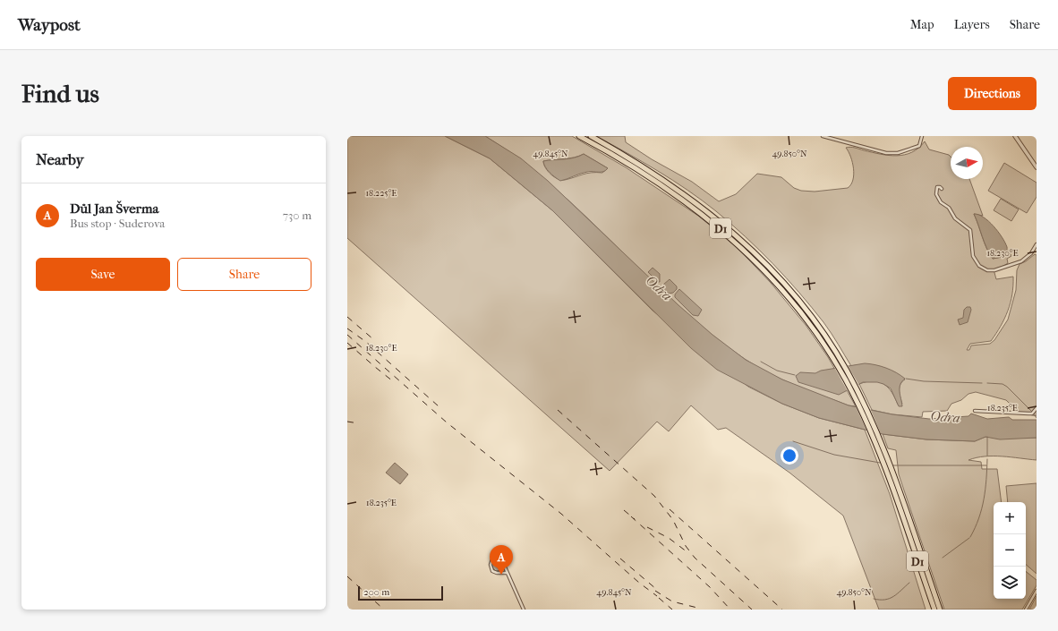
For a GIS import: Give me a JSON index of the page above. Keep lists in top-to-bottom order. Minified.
{"streets":{"highway":["D1"]},"water":["Odra"],"scale_bar":"200 m","north":"right","page":{"header":"Waypost","nav":["Map","Layers","Share"],"buttons":["Directions",["Save","Share"]],"title":"Find us","heading":"Nearby","list":[{"mark":"A","name":"Důl Jan Šverma","note":"Bus stop · Suderova","value":"730 m"}],"map_buttons":["+","−"],"pins":"A","scale":"200 m"},"coordinates":["49.845°N","49.850°N","18.225°E","18.230°E","18.235°E"]}
